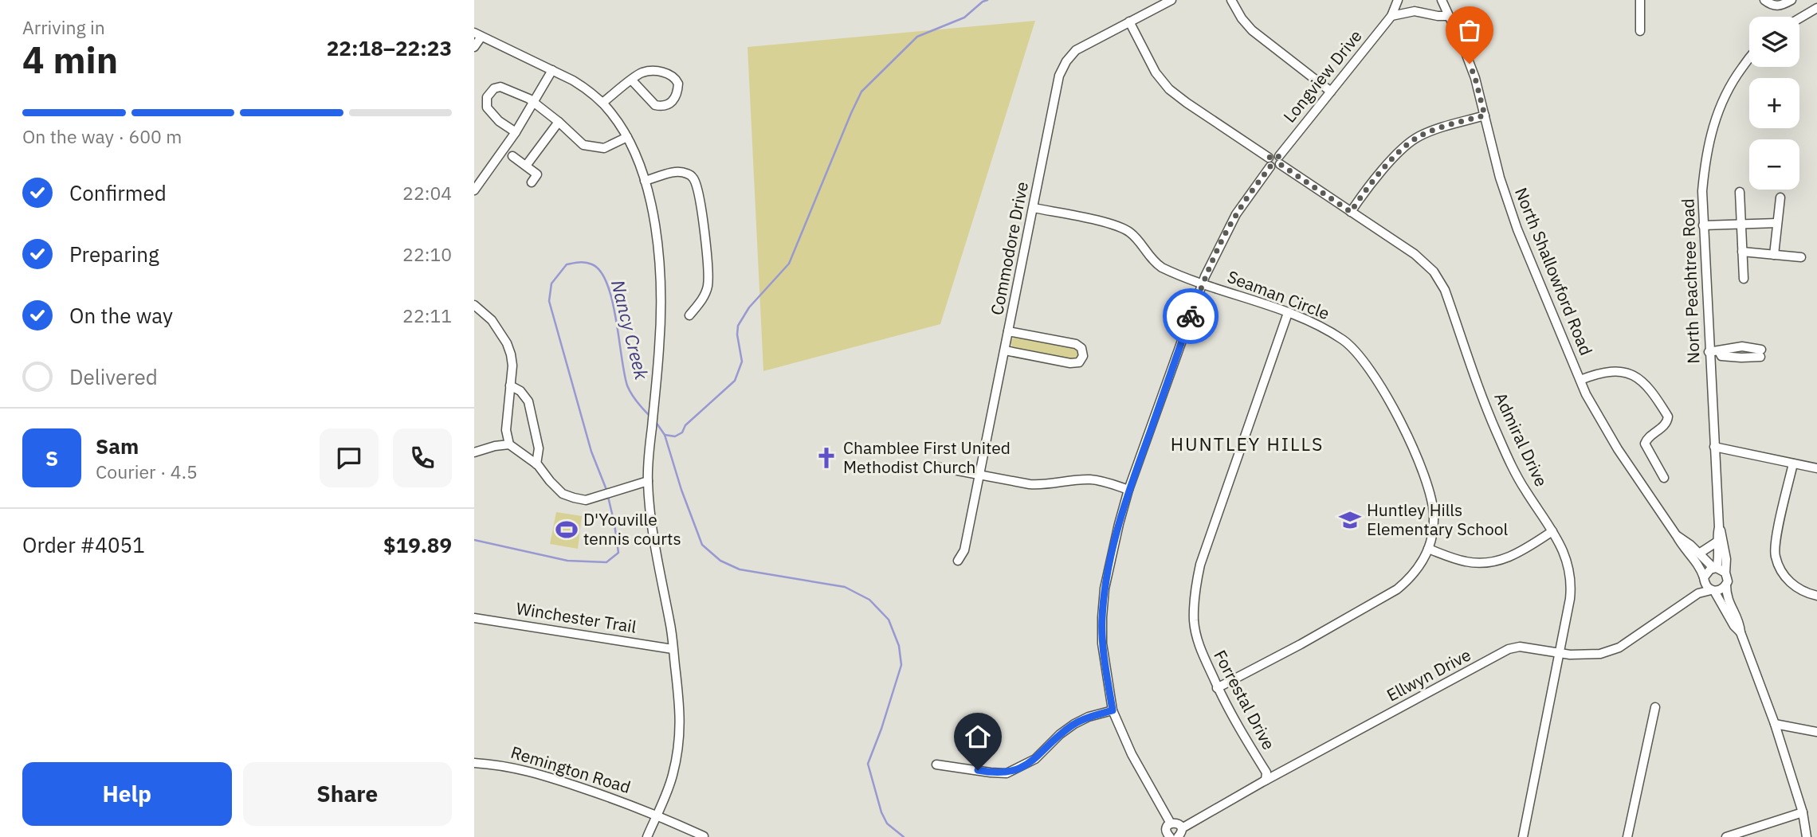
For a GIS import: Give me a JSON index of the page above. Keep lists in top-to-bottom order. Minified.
{"streets":{"street":["Longview Drive","Commodore Drive","North Shallowford Road","North Peachtree Road","Seaman Circle","Admiral Drive","Winchester Trail","Ellwyn Drive","Forrestal Drive","Remington Road"]},"crossings":[["Longview Drive","Admiral Drive"],["Commodore Drive","Seaman Circle"],["North Shallowford Road","North Peachtree Road"],["North Shallowford Road","Ellwyn Drive"],["North Peachtree Road","Ellwyn Drive"],["Seaman Circle","Forrestal Drive"],["Admiral Drive","Ellwyn Drive"],["Ellwyn Drive","Forrestal Drive"]],"districts":["HUNTLEY HILLS"],"water":["Nancy Creek"],"places":{"church":["Chamblee First United Methodist Church"],"school or university":["Huntley Hills Elementary School"],"sports":["D'Youville tennis courts"]},"page":{"heading":["4 min","Arriving in","22:18–22:23"],"panel":["Sam","Courier · 4.5","Order #4051","$19.89"],"map_buttons":["+","−"],"bar":"On the way · 600 m","list":[["Confirmed","22:04"],["Preparing","22:10"],["On the way","22:11"],"Delivered"],"round":"S","buttons":["Help","Share"]}}
